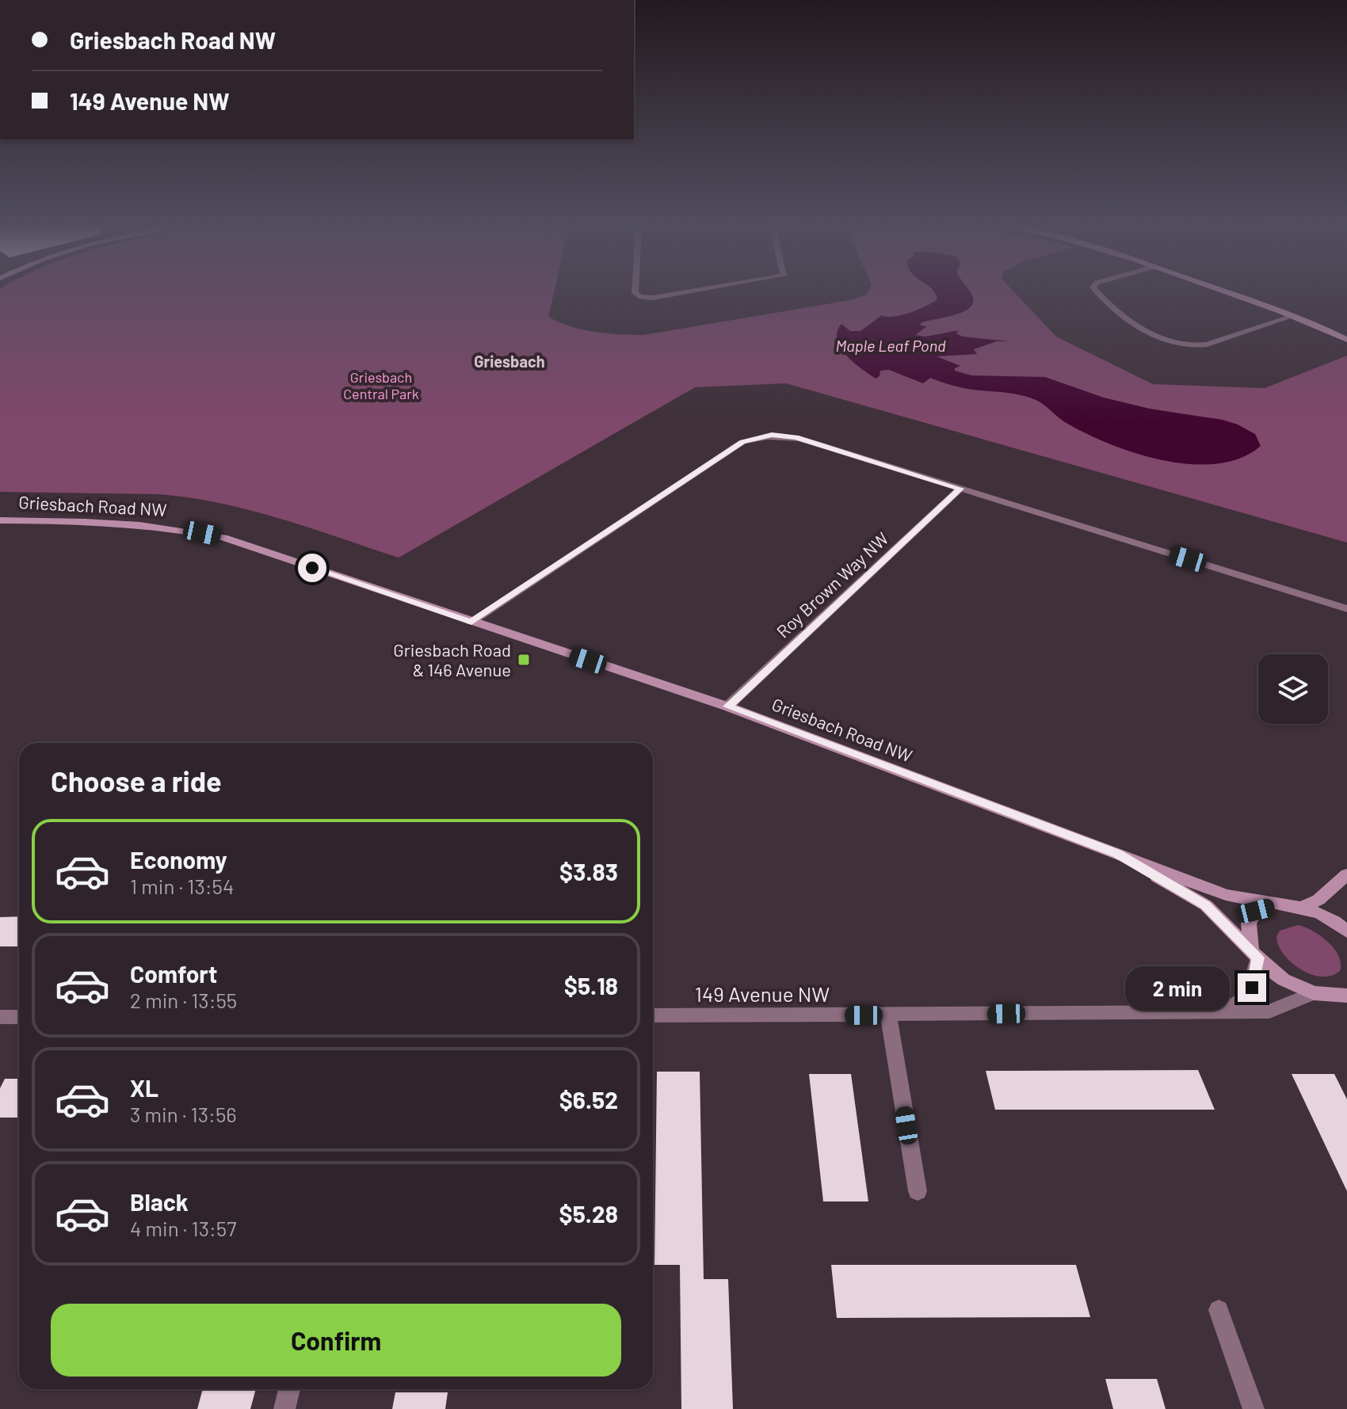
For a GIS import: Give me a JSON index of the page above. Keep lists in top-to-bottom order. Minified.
{"streets":{"street":["Griesbach Road NW","Roy Brown Way NW","149 Avenue NW"]},"crossings":[["Griesbach Road NW","Roy Brown Way NW"],["Griesbach Road NW","149 Avenue NW"]],"districts":["Griesbach"],"water":["Maple Leaf Pond"],"parks":["Griesbach Central Park"],"places":{"transit":["Griesbach Road & 146 Avenue"]},"page":{"banner":["Griesbach Road NW","149 Avenue NW"],"heading":"Choose a ride","list":[{"name":"Economy","note":"1 min · 13:54","value":"$3.83"},{"name":"Comfort","note":"2 min · 13:55","value":"$5.18"},{"name":"XL","note":"3 min · 13:56","value":"$6.52"},{"name":"Black","note":"4 min · 13:57","value":"$5.28"}],"bubble":"2 min","buttons":"Confirm"}}
